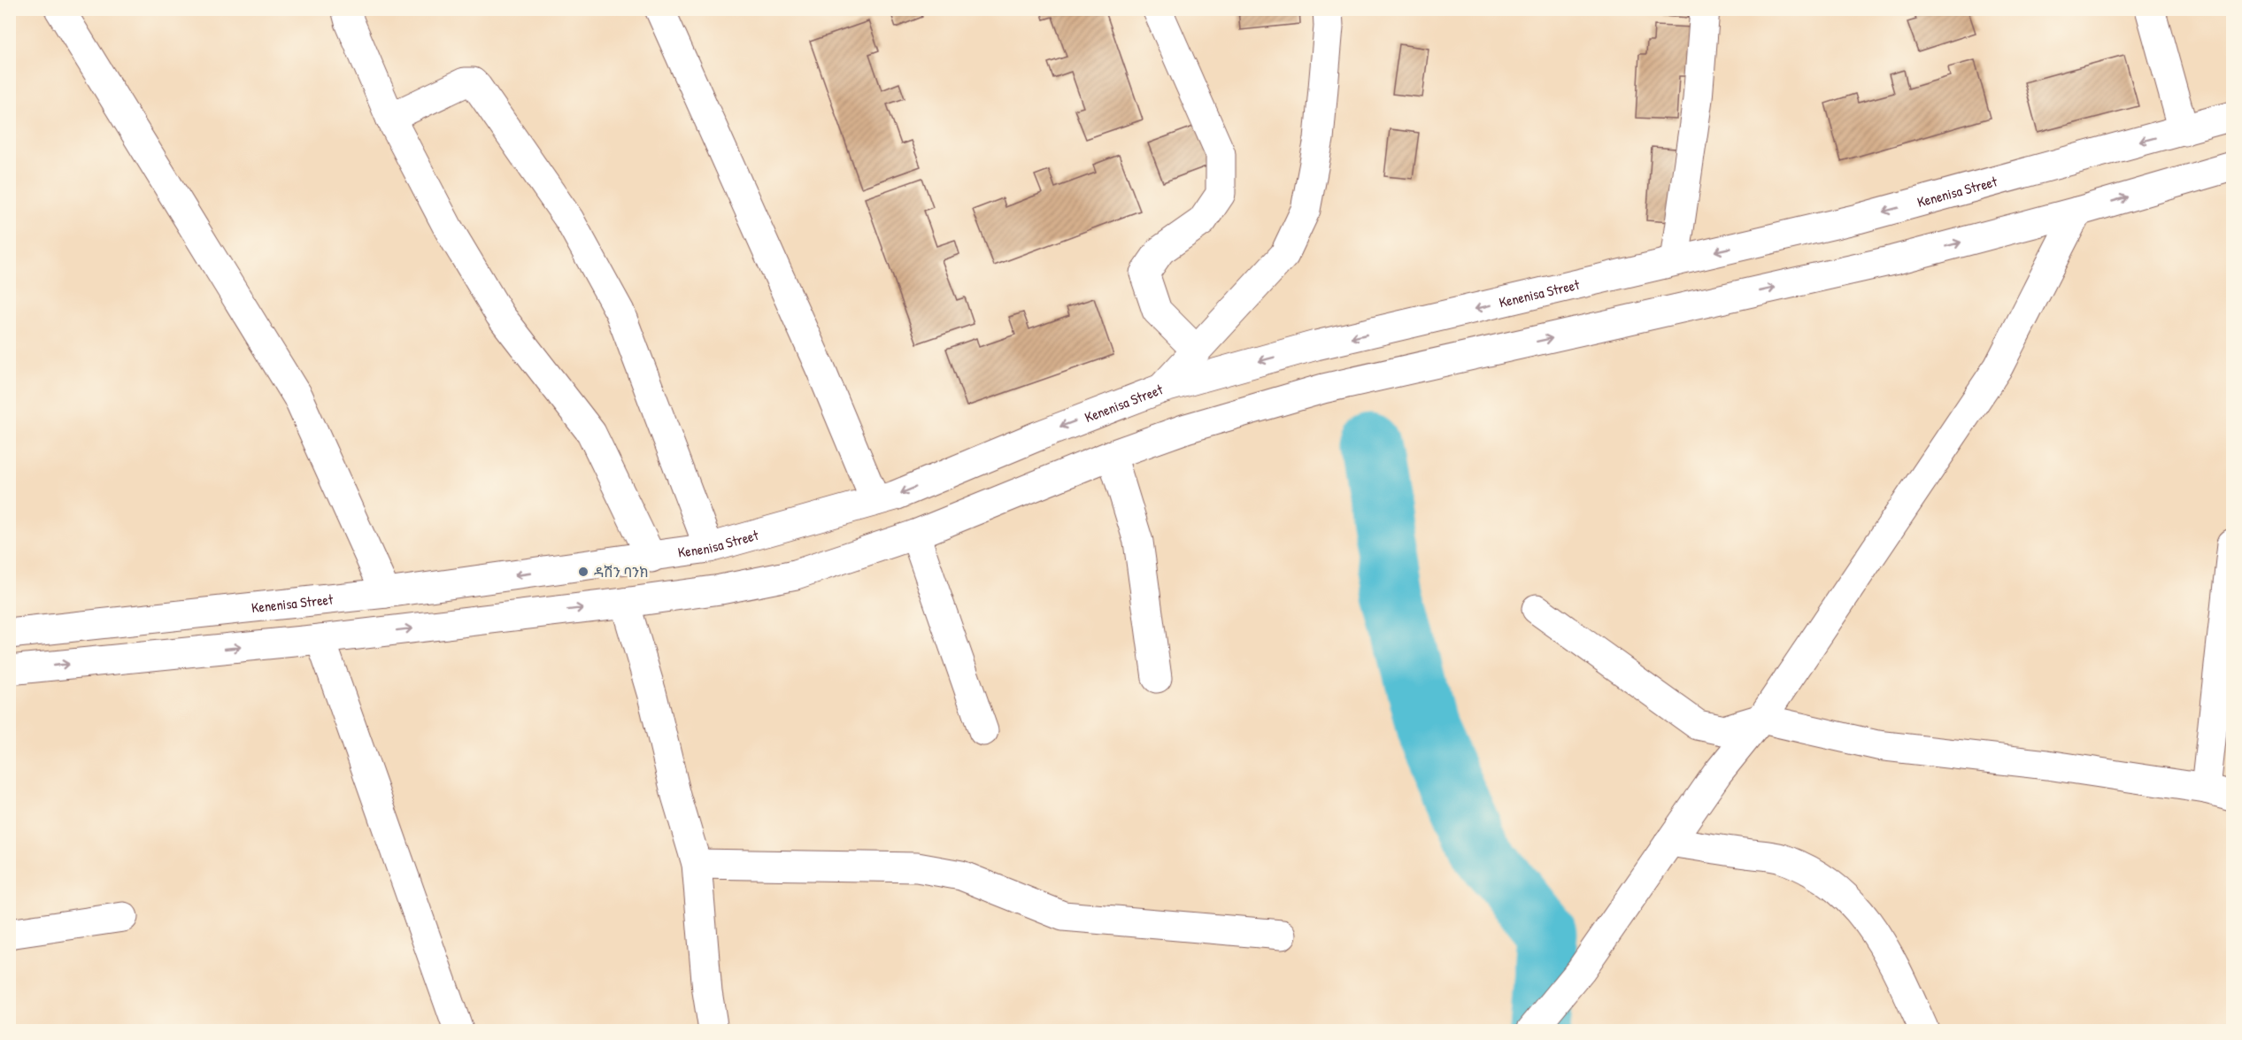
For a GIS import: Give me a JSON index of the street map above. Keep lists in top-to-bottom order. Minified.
{"streets":{"street":["Kenenisa Street"]},"places":["ዳሽን ባንክ"]}
